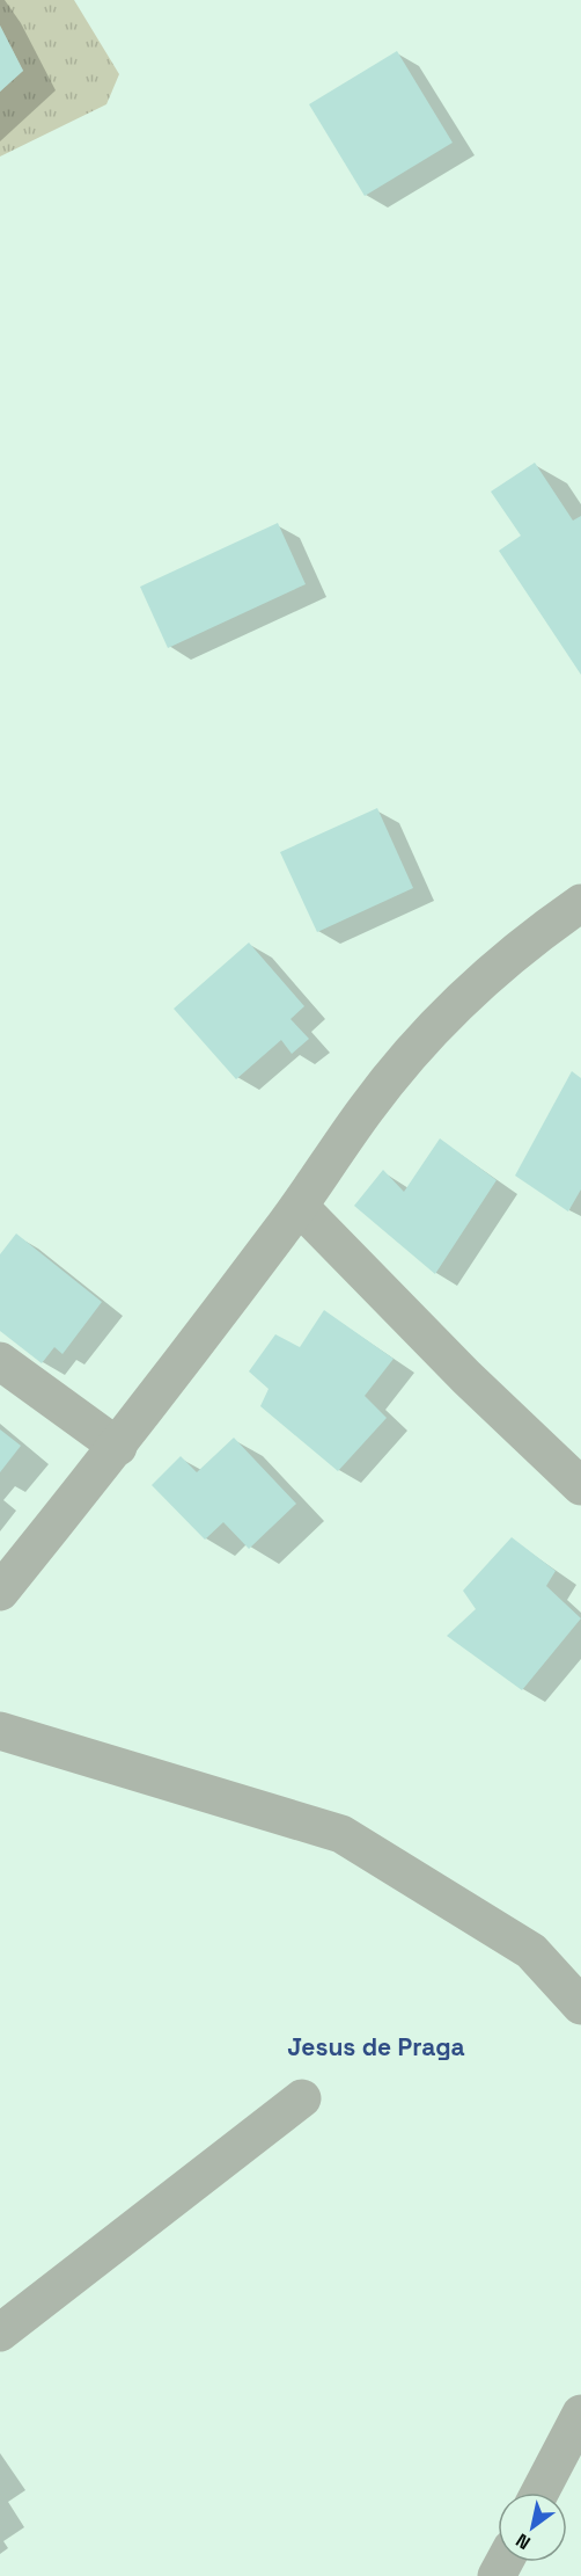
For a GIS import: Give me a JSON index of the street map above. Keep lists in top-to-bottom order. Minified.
{"districts":["Jesus de Praga"],"north":"bottom left"}
